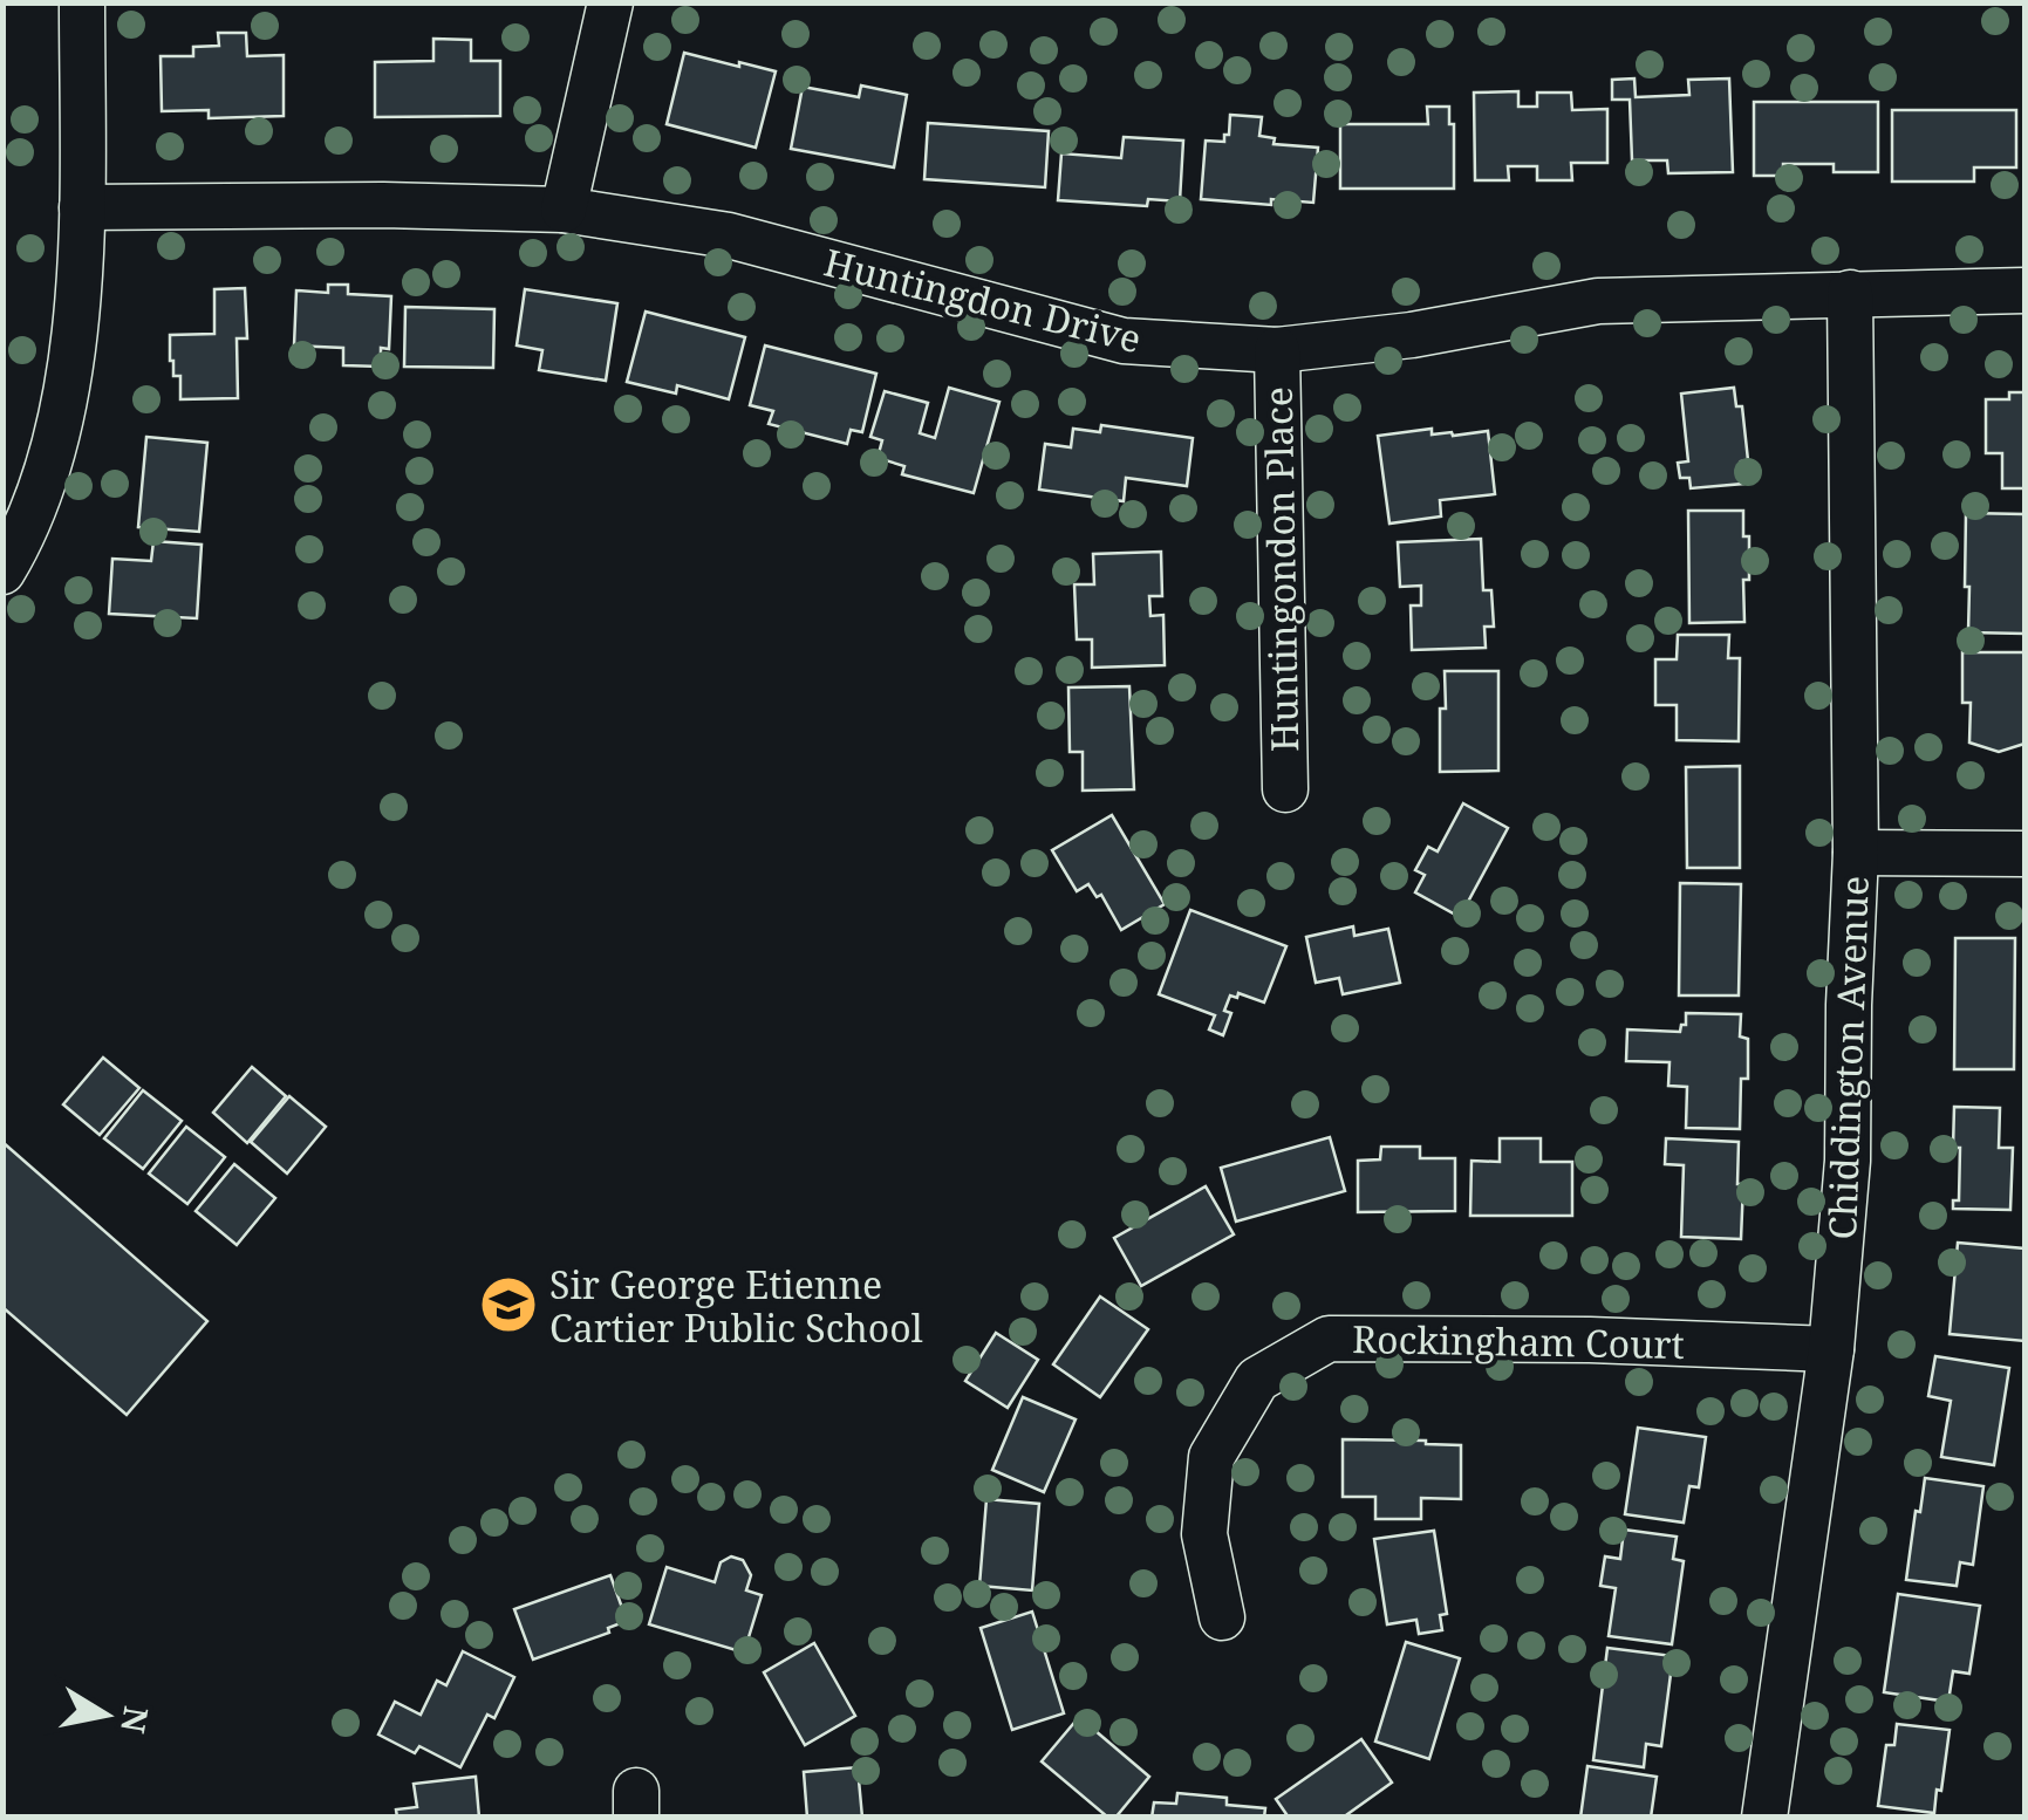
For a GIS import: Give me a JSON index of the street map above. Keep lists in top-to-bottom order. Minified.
{"streets":{"street":["Huntingdon Drive","Huntingondon Place","Chiddington Avenue","Rockingham Court"]},"crossings":[["Huntingdon Drive","Huntingondon Place"],["Huntingdon Drive","Chiddington Avenue"],["Chiddington Avenue","Rockingham Court"]],"places":{"school or university":["Sir George Etienne Cartier Public School"]},"north":"right"}
